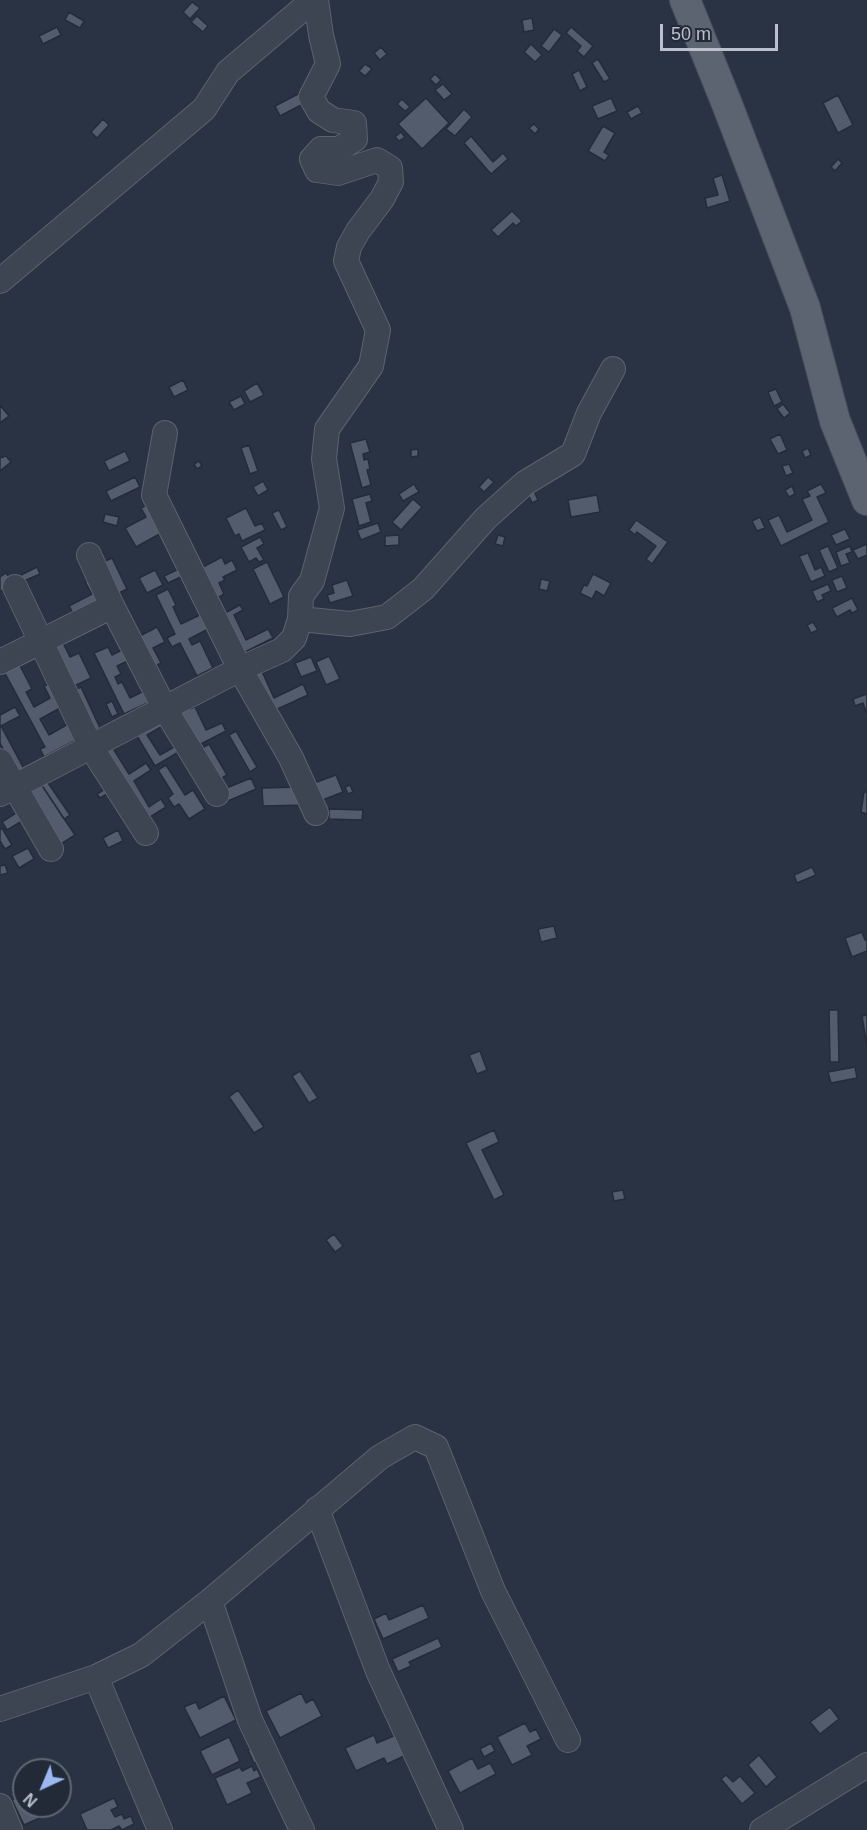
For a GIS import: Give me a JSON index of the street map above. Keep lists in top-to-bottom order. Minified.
{"scale_bar":"50 m","north":"bottom left"}
